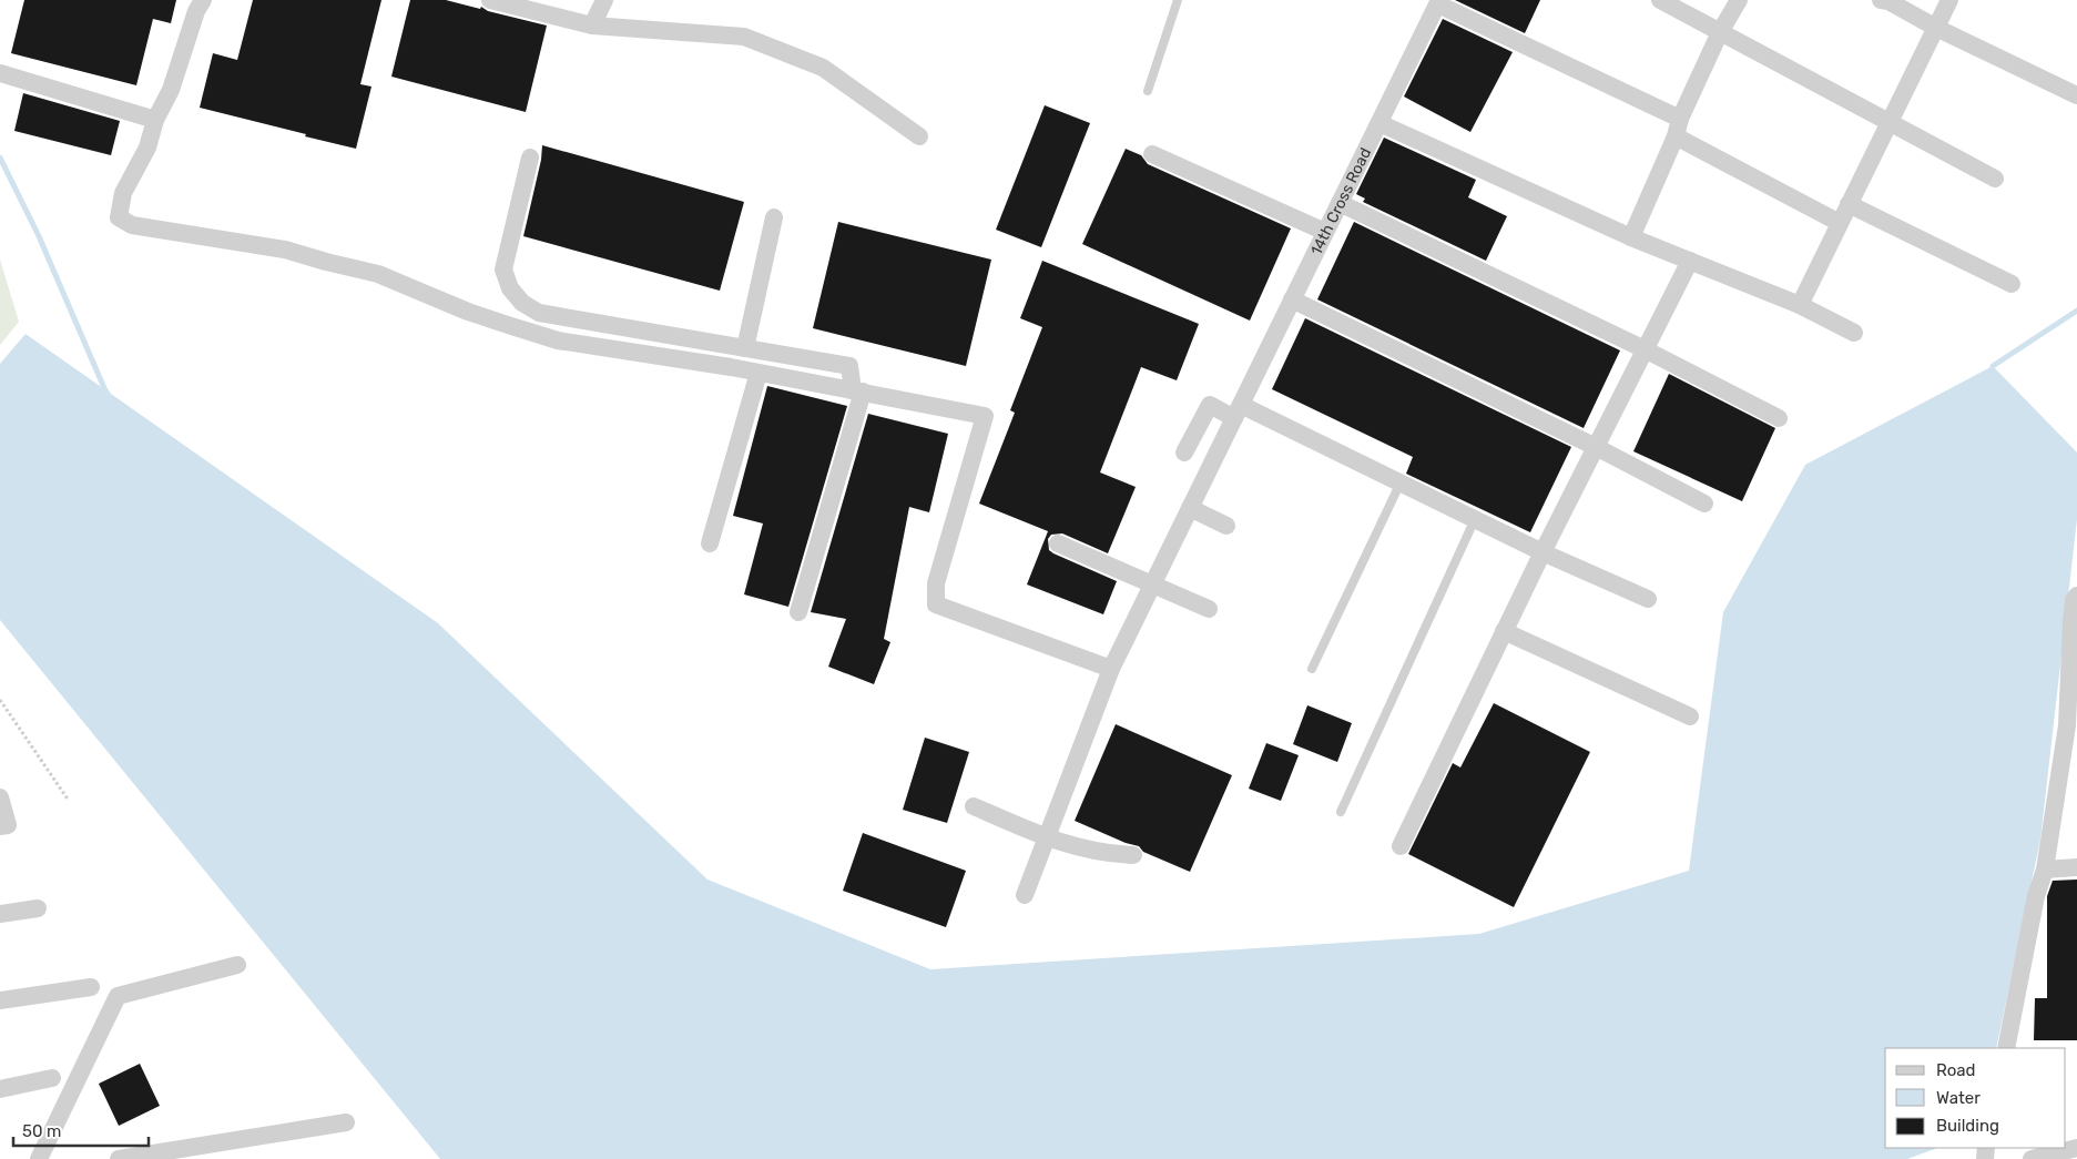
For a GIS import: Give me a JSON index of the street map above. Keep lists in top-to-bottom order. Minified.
{"streets":{"street":["14th Cross Road"]},"legend":["Road","Water","Building"],"scale_bar":"50 m"}
